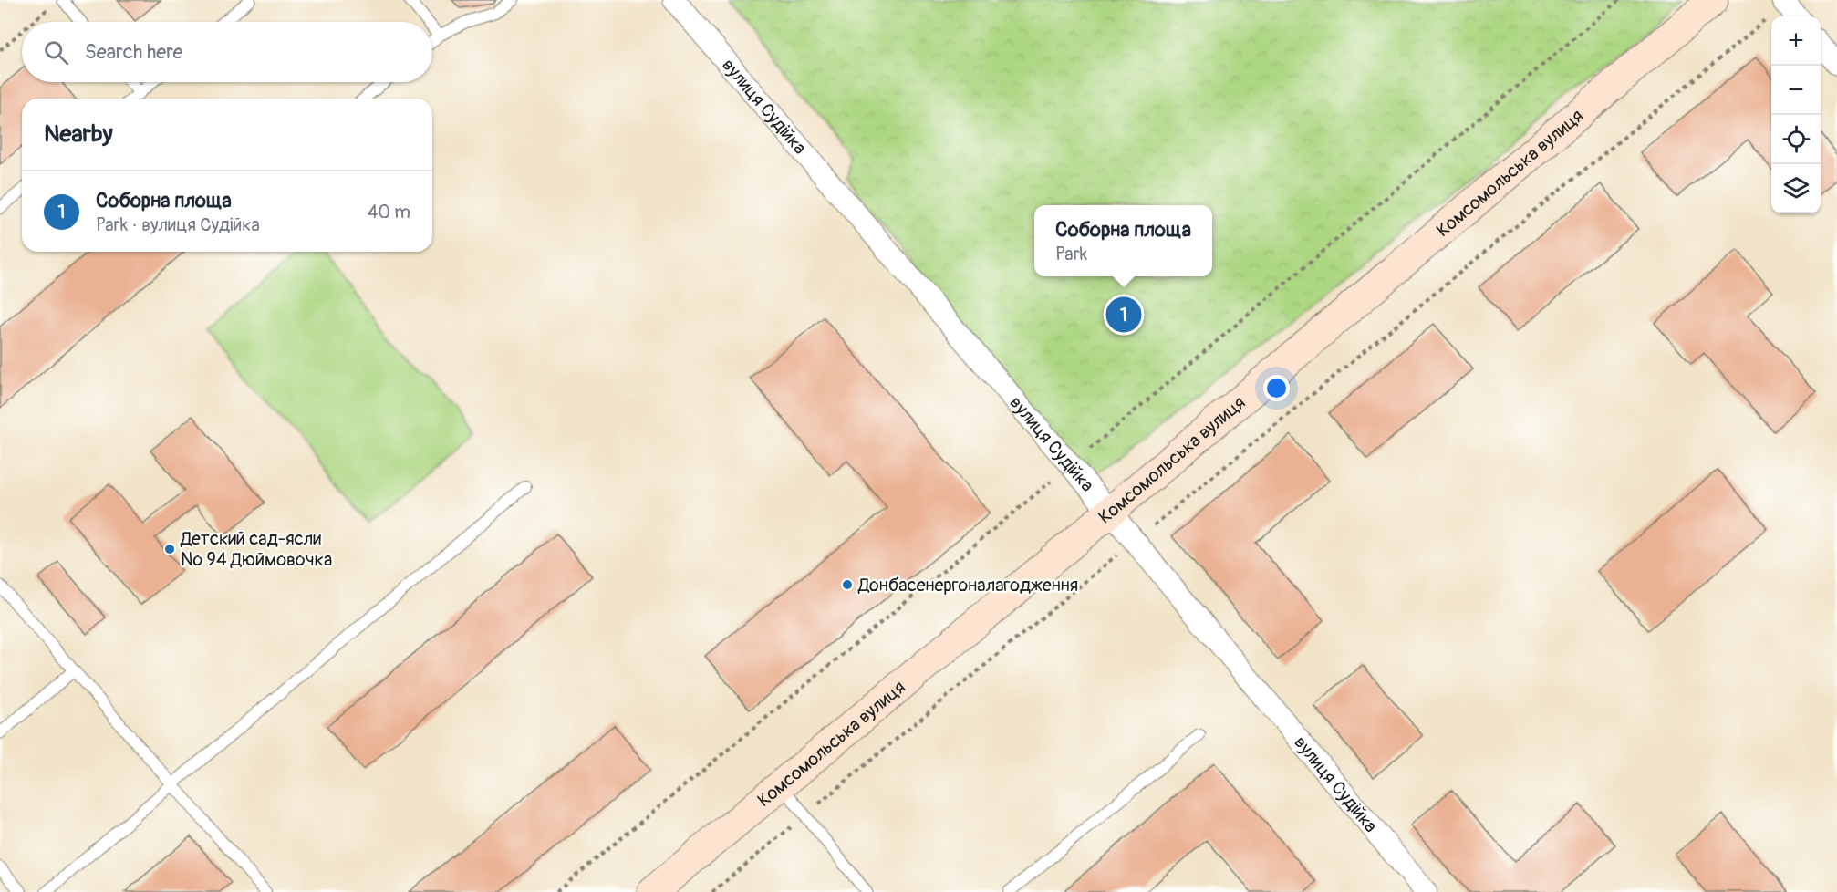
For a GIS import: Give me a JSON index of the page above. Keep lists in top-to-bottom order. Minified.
{"streets":{"street":["вулиця Судійка","Комсомольська вулиця"]},"crossings":[["вулиця Судійка","Комсомольська вулиця"]],"places":["Детский сад-ясли № 94 Дюймовочка","Донбасенергоналагодження"],"page":{"map_buttons":["+","−"],"search":"Search here","heading":"Nearby","list":[{"mark":"1","name":"Соборна площа","note":"Park · вулиця Судійка","value":"40 m"}],"popup":["Соборна площа","Park"],"pins":"1"}}
